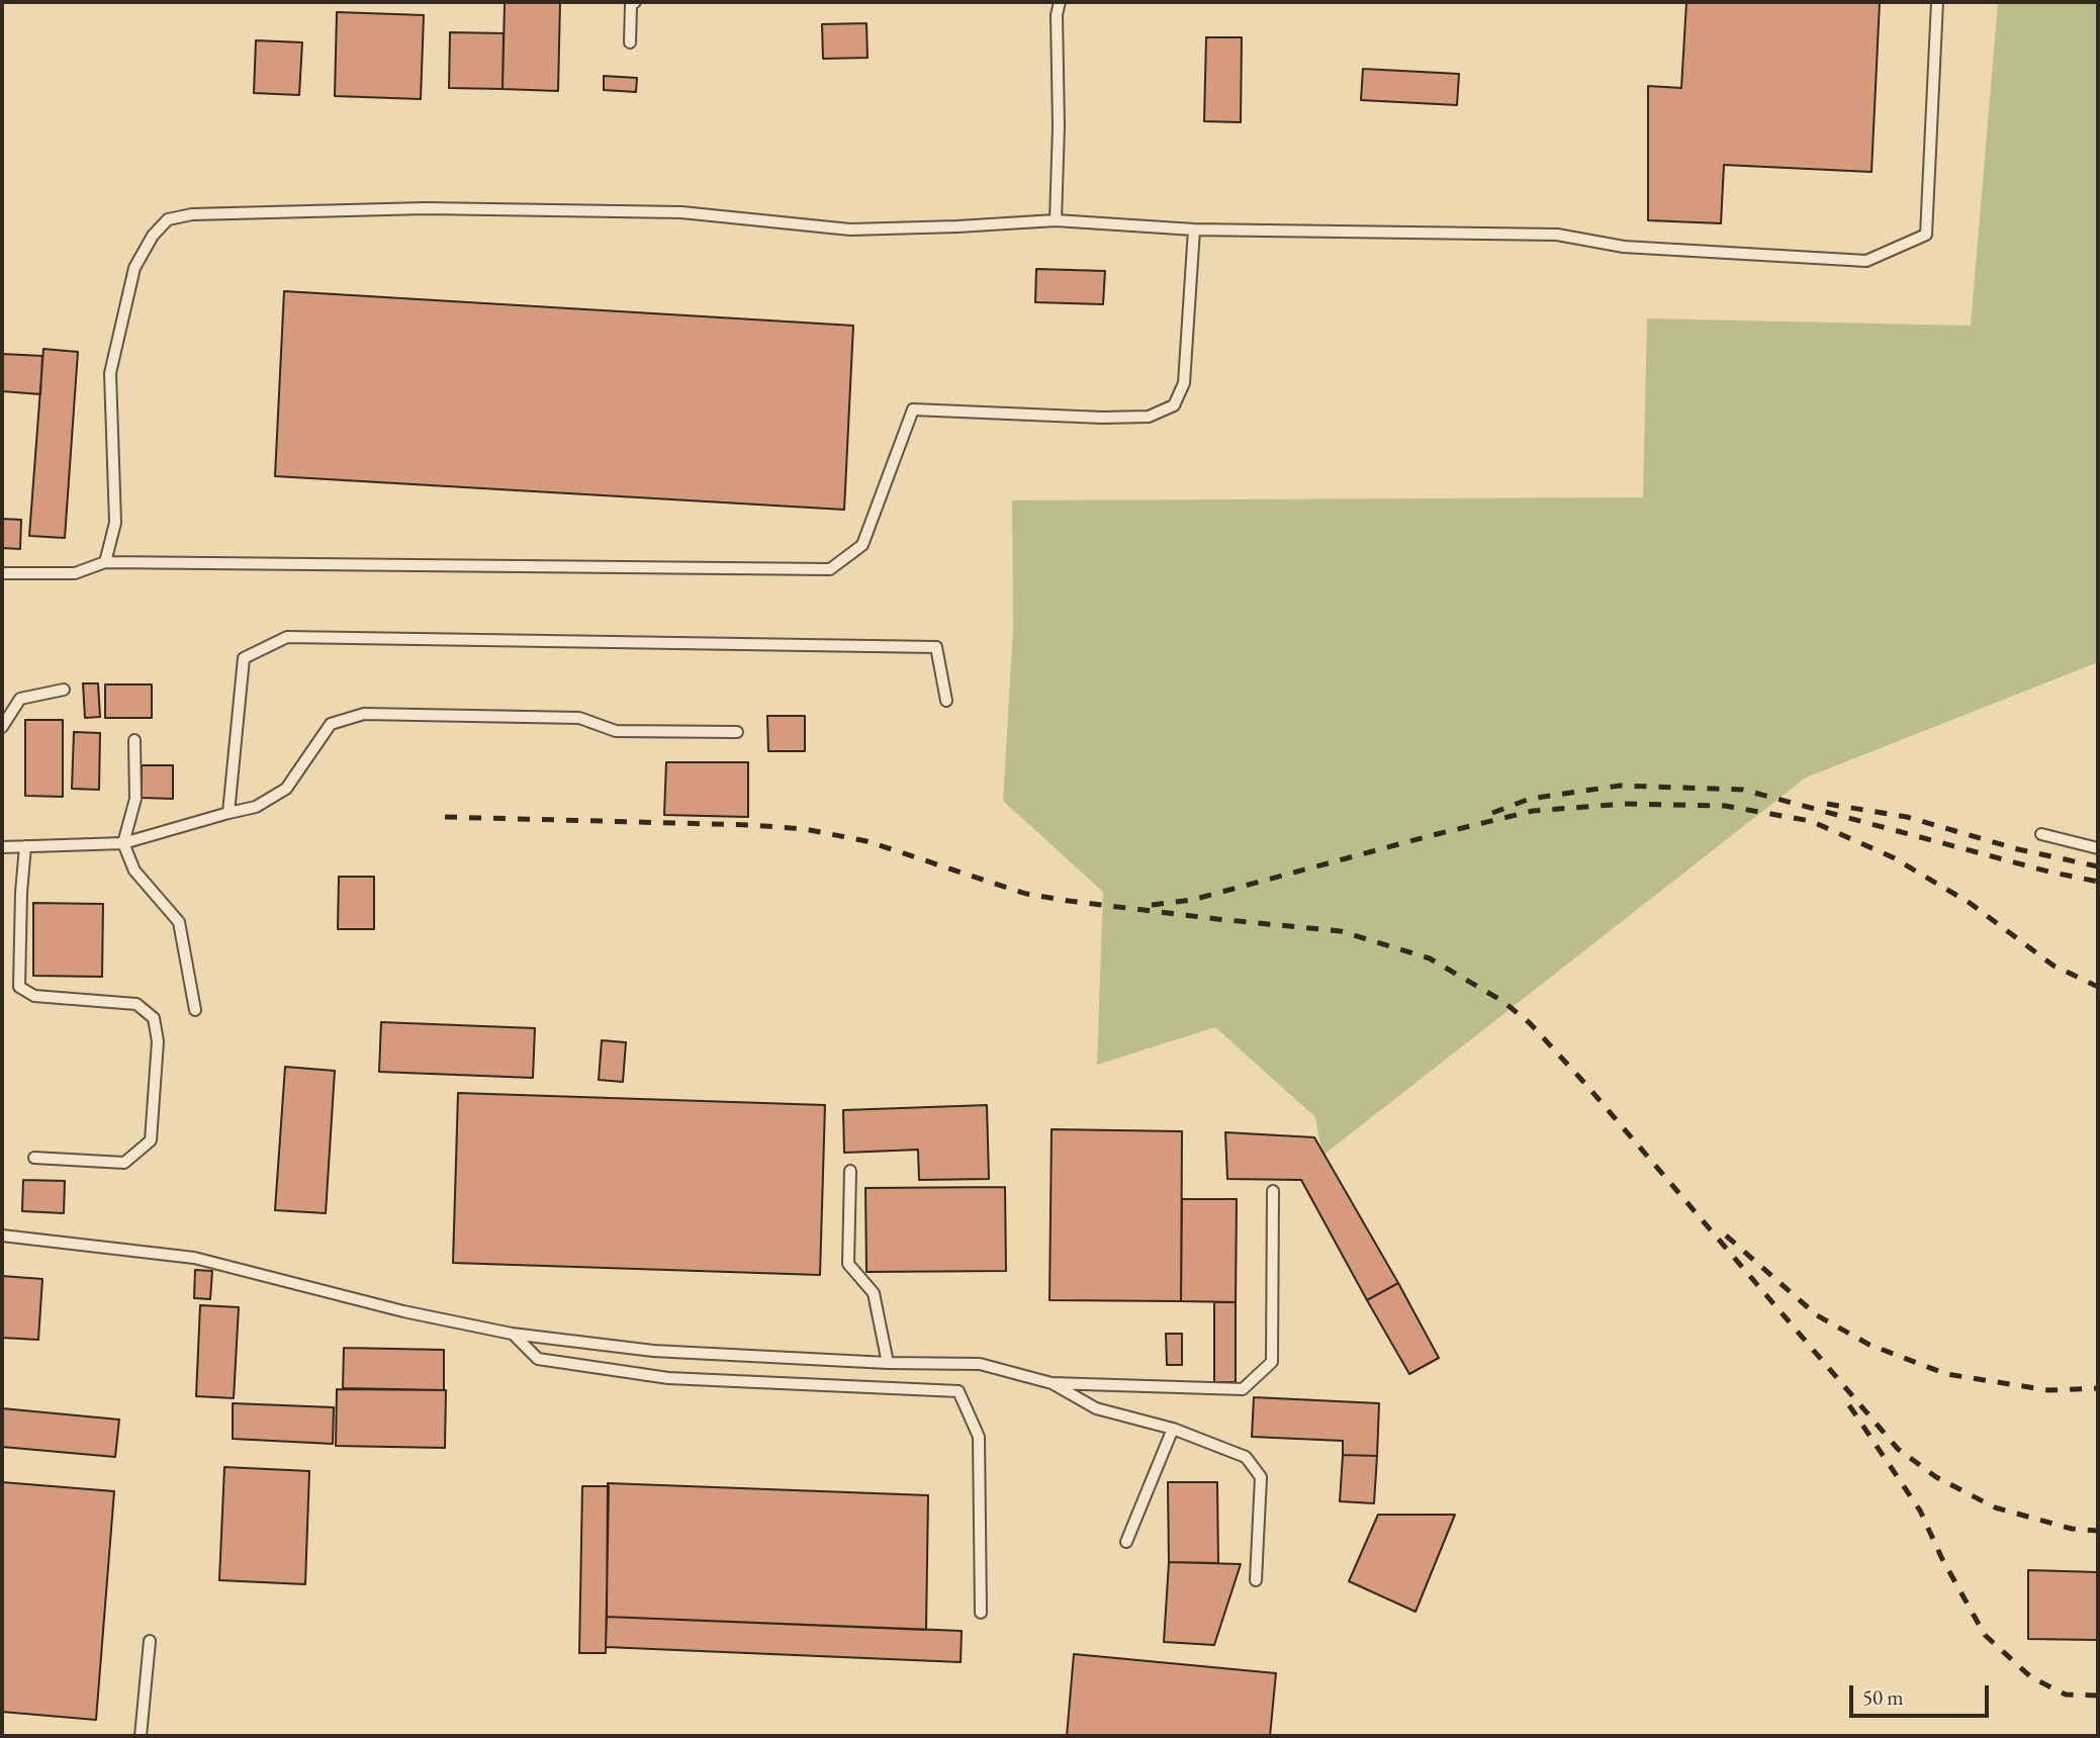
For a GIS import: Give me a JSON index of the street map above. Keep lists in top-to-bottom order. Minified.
{"scale_bar":"50 m"}
